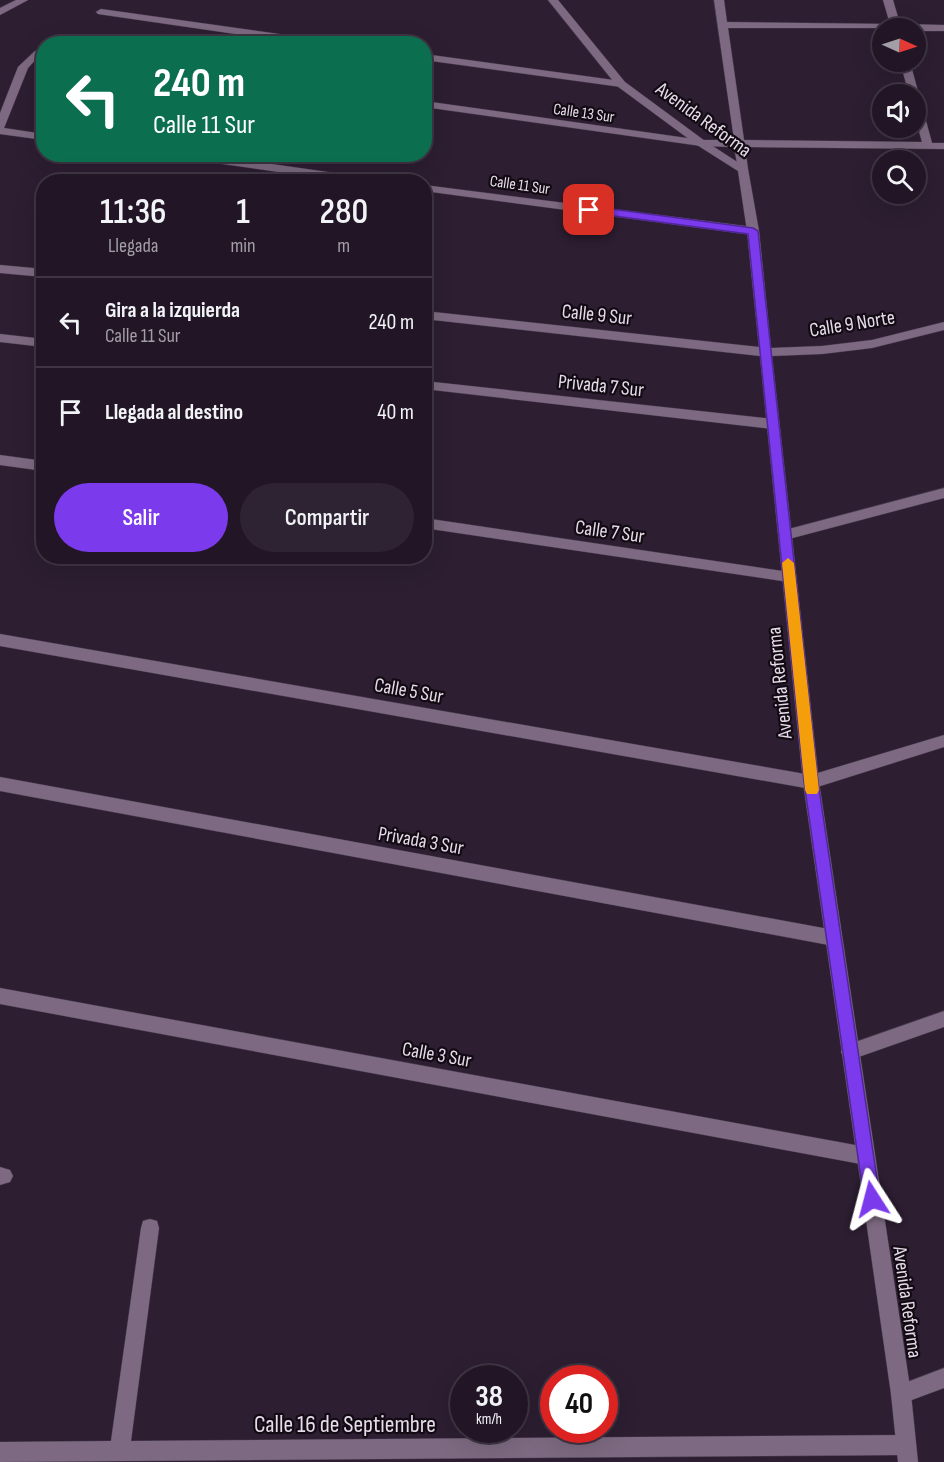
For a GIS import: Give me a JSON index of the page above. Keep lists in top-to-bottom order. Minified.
{"streets":{"street":["Calle 13 Sur","Avenida Reforma","Calle 11 Sur","Calle 9 Sur","Calle 9 Norte","Privada 7 Sur","Calle 7 Sur","Calle 5 Sur","Privada 3 Sur","Calle 3 Sur","Calle 16 de Septiembre"]},"crossings":[["Calle 13 Sur","Avenida Reforma"],["Avenida Reforma","Calle 11 Sur"],["Avenida Reforma","Calle 9 Sur"],["Avenida Reforma","Calle 9 Norte"],["Avenida Reforma","Privada 7 Sur"],["Avenida Reforma","Calle 7 Sur"],["Avenida Reforma","Calle 5 Sur"],["Avenida Reforma","Privada 3 Sur"],["Avenida Reforma","Calle 3 Sur"],["Avenida Reforma","Calle 16 de Septiembre"],["Calle 9 Sur","Calle 9 Norte"]],"north":"right","page":{"turn":["240 m","Calle 11 Sur"],"eta":["11:36","Llegada","1","min","280","m"],"list":[{"name":"Gira a la izquierda","note":"Calle 11 Sur","value":"240 m"},{"name":"Llegada al destino","value":"40 m"}],"buttons":["Salir","Compartir"],"speed":"38 km/h","limit":"40"}}
